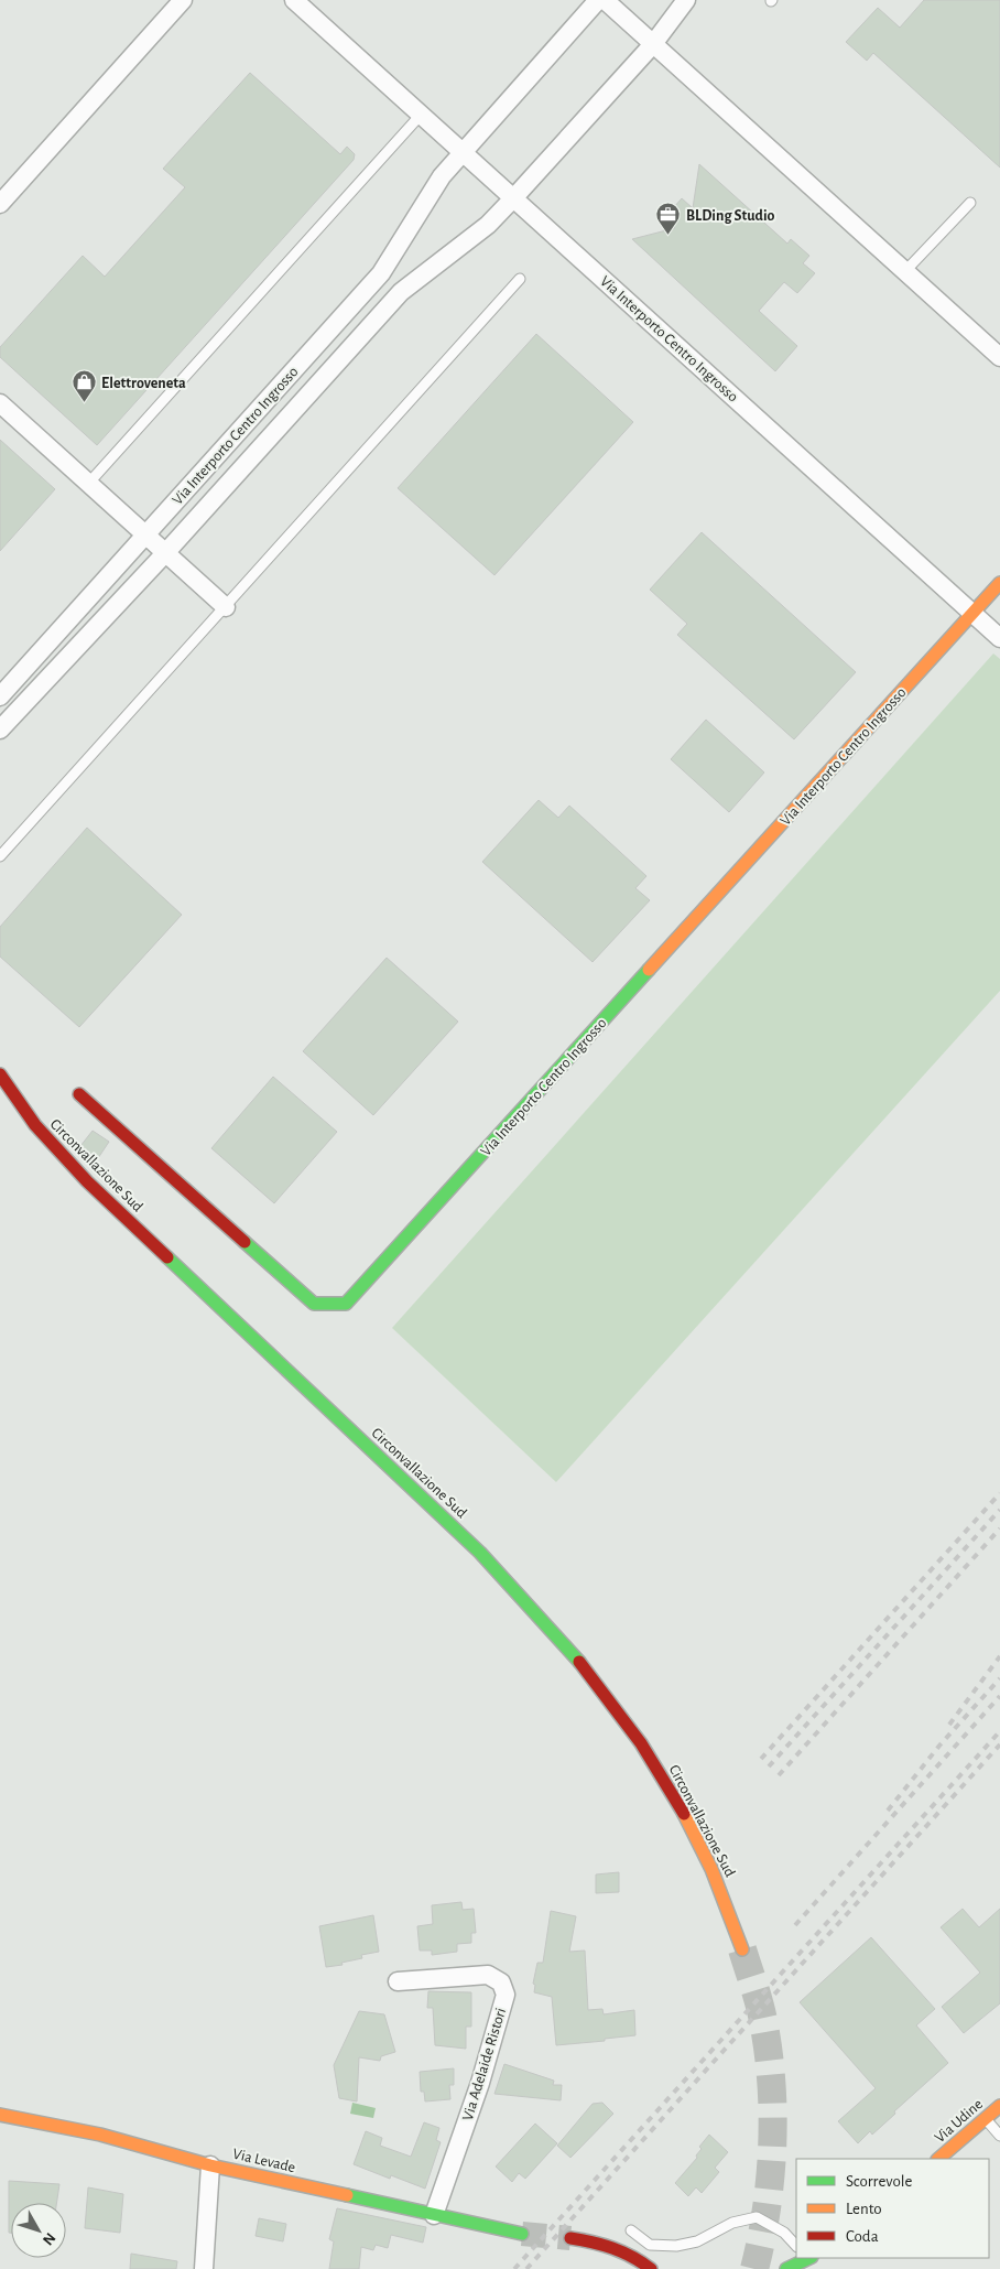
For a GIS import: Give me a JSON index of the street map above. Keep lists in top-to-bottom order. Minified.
{"streets":{"street":["Via Interporto Centro Ingrosso","Circonvallazione Sud","Via Adelaide Ristori","Via Udine","Via Levade"]},"crossings":[["Via Adelaide Ristori","Via Levade"]],"places":{"office":["BLDing Studio"],"shop":["Elettroveneta"]},"legend":["Scorrevole","Lento","Coda"],"north":"bottom right"}
